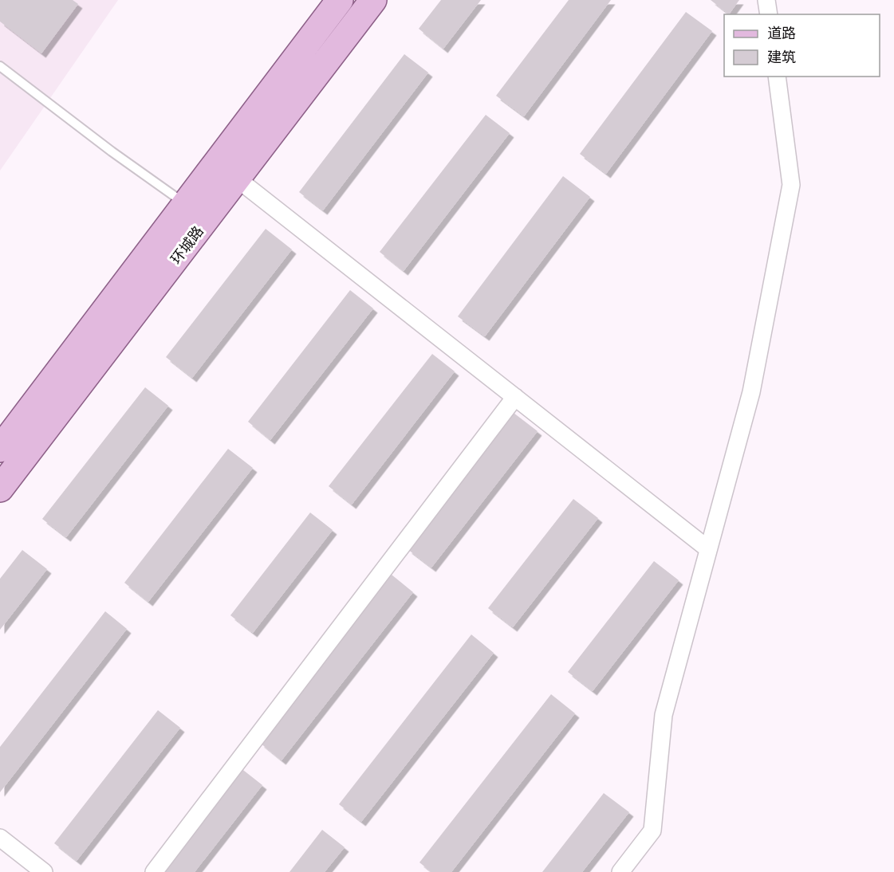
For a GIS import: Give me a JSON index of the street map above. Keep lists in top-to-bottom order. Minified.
{"streets":{"main road":["环城路"]},"legend":["道路","建筑"]}
